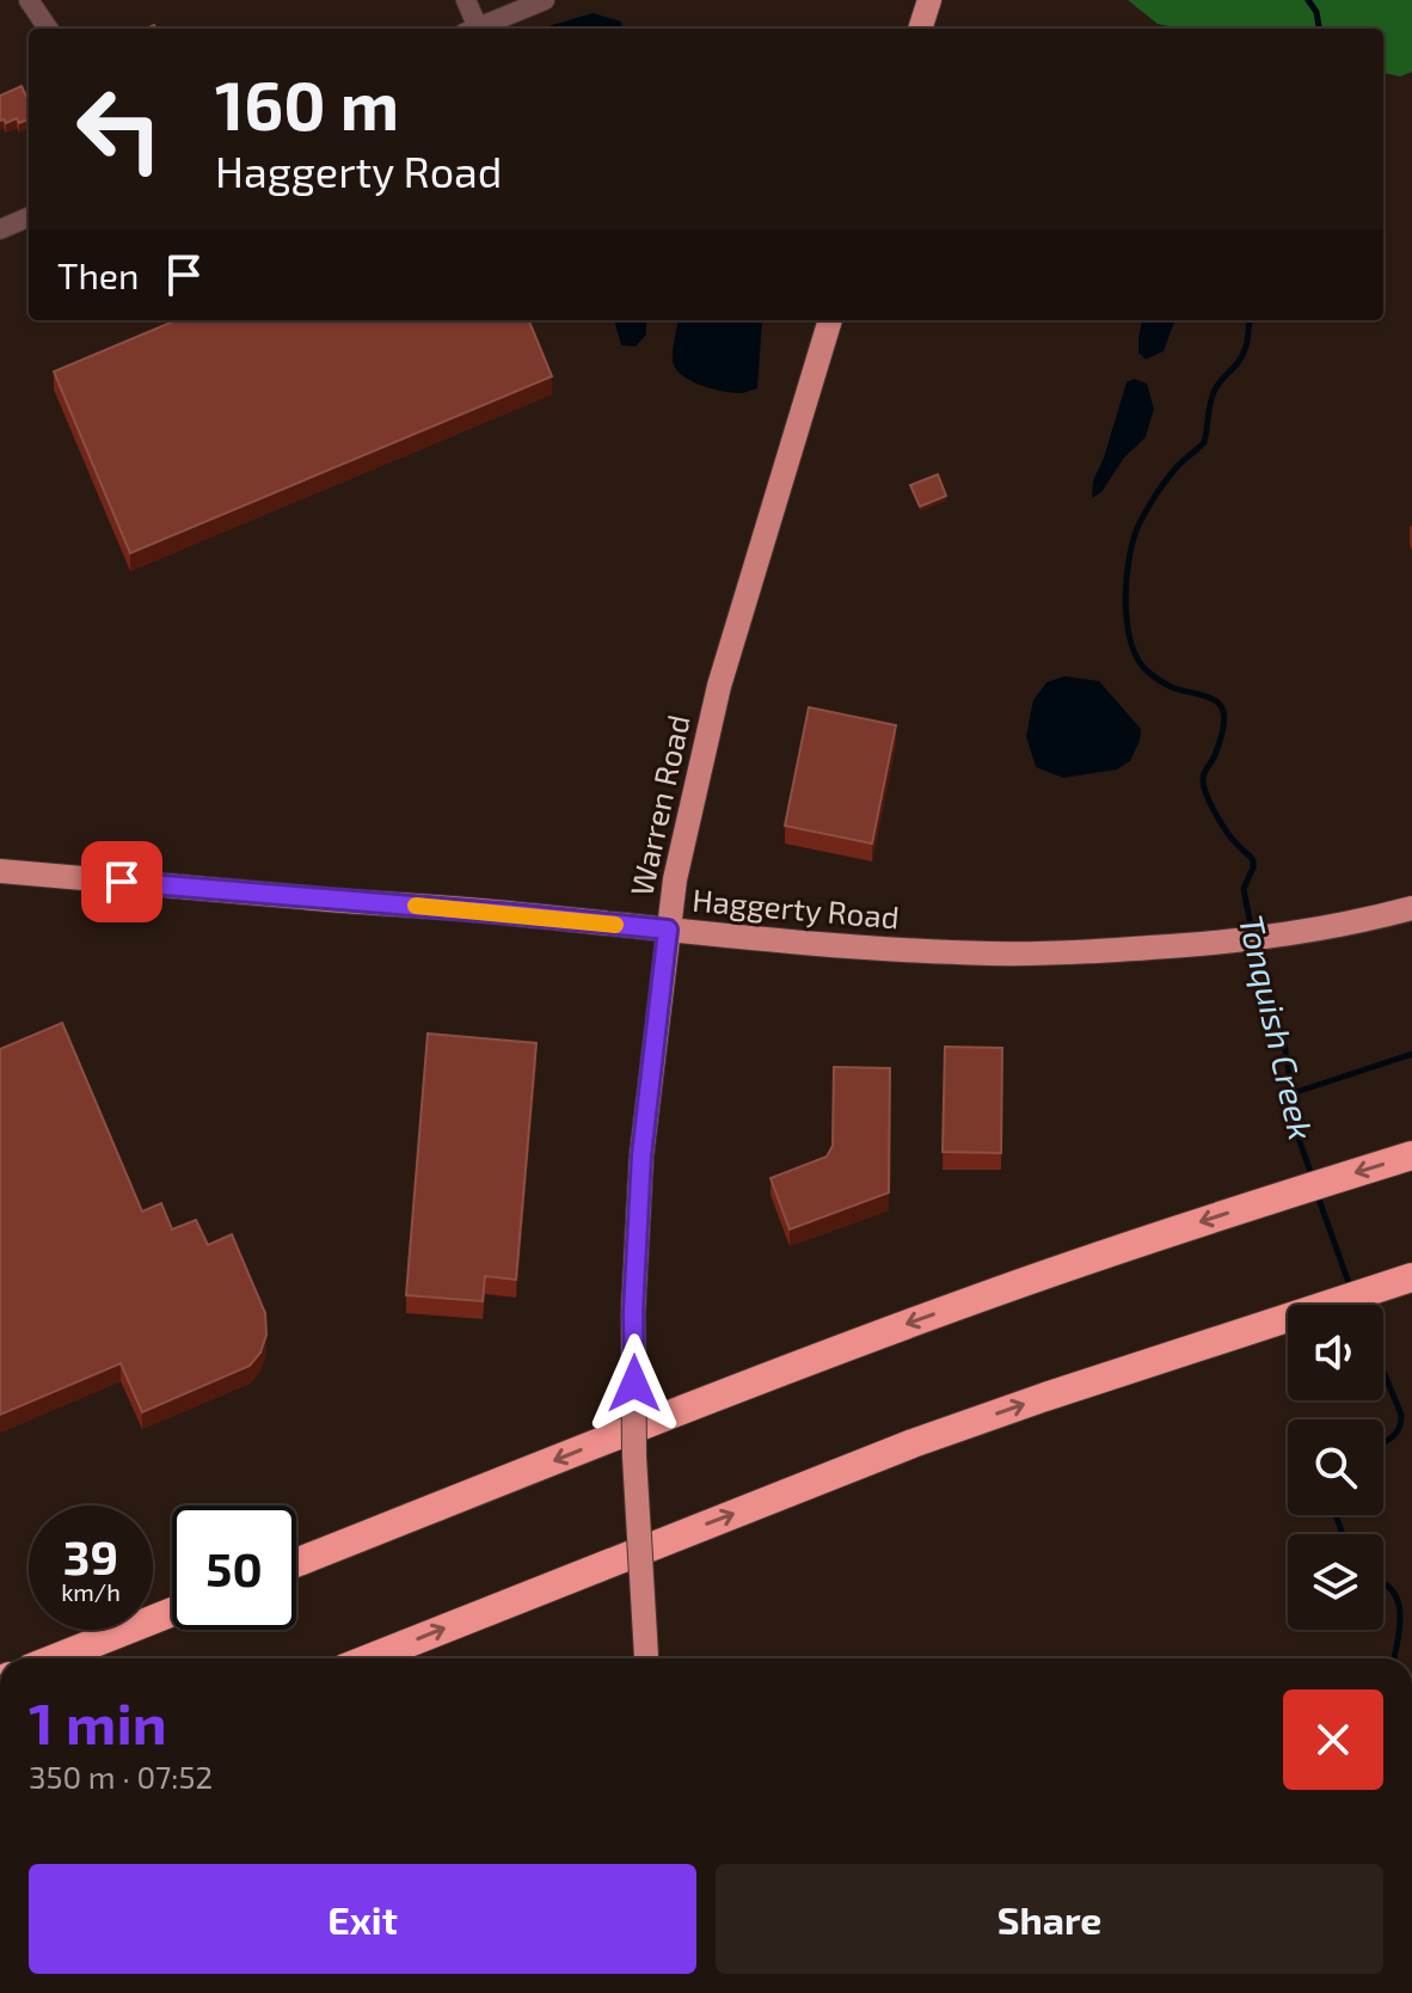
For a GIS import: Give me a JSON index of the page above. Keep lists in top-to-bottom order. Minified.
{"streets":{"main road":["Warren Road","Haggerty Road"]},"crossings":[["Warren Road","Haggerty Road"]],"water":["Tonquish Creek"],"page":{"turn":["160 m","Haggerty Road"],"then":"Then","speed":"39 km/h","limit":"50","heading":["1 min","350 m · 07:52"],"buttons":["Exit","Share"]}}
